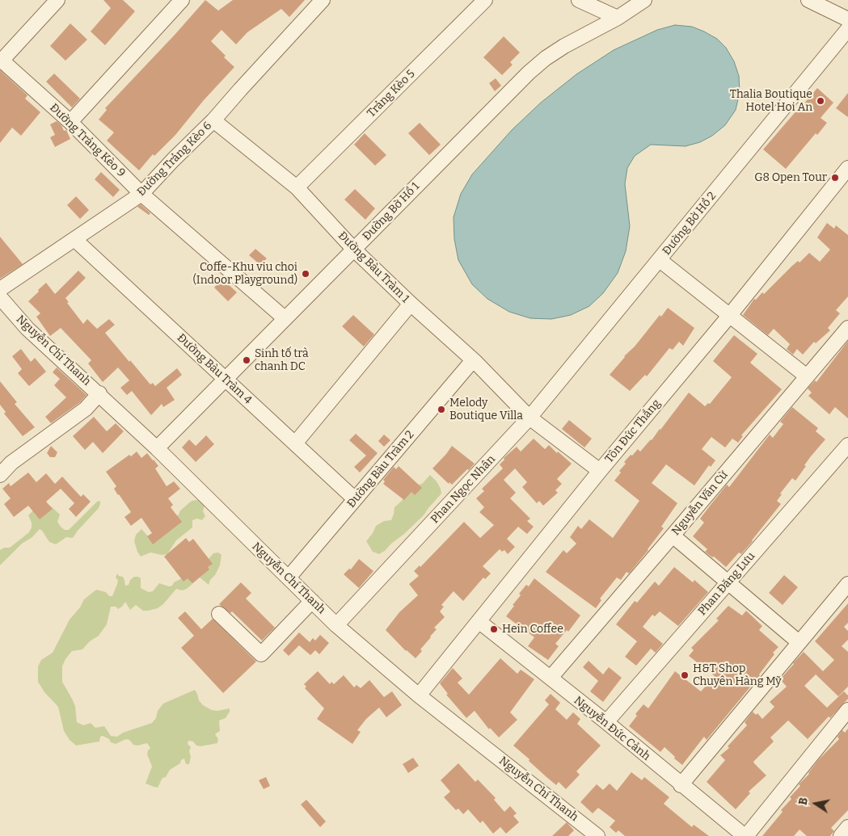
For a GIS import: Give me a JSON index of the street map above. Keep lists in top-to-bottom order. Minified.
{"streets":{"street":["Trảng Kèo 5","Đường Trảng Kèo 9","Đường Trảng Kèo 6","Đường Bờ Hồ 1","Đường Bờ Hồ 2","Đường Bàu Tràm 1","Nguyễn Chí Thanh","Đường Bàu Tràm 4","Tôn Đức Thắng","Đường Bàu Tràm 2","Phan Ngọc Nhân","Nguyễn Văn Cừ","Phan Đăng Lưu","Nguyễn Đức Cảnh"]},"crossings":[["Trảng Kèo 5","Đường Bàu Tràm 1"],["Đường Trảng Kèo 9","Đường Trảng Kèo 6"],["Đường Trảng Kèo 9","Đường Bờ Hồ 1"],["Đường Trảng Kèo 6","Đường Bàu Tràm 1"],["Đường Trảng Kèo 6","Đường Bàu Tràm 4"],["Đường Bờ Hồ 1","Đường Bàu Tràm 1"],["Đường Bờ Hồ 1","Nguyễn Chí Thanh"],["Đường Bờ Hồ 1","Đường Bàu Tràm 4"],["Đường Bờ Hồ 2","Đường Bàu Tràm 1"],["Đường Bờ Hồ 2","Phan Ngọc Nhân"],["Đường Bàu Tràm 1","Đường Bàu Tràm 2"],["Đường Bàu Tràm 1","Phan Ngọc Nhân"],["Nguyễn Chí Thanh","Tôn Đức Thắng"],["Nguyễn Chí Thanh","Đường Bàu Tràm 2"],["Nguyễn Chí Thanh","Phan Ngọc Nhân"],["Đường Bàu Tràm 4","Đường Bàu Tràm 2"],["Tôn Đức Thắng","Nguyễn Đức Cảnh"],["Nguyễn Văn Cừ","Nguyễn Đức Cảnh"],["Phan Đăng Lưu","Nguyễn Đức Cảnh"]],"places":["Thalia Boutique Hotel Hoi An","G8 Open Tour","Coffe-Khu viu choi (Indoor Playground)","Sinh tố trà chanh DC","Melody Boutique Villa","Hein Coffee","H&T Shop Chuyên Hàng Mỹ"],"north":"left"}
